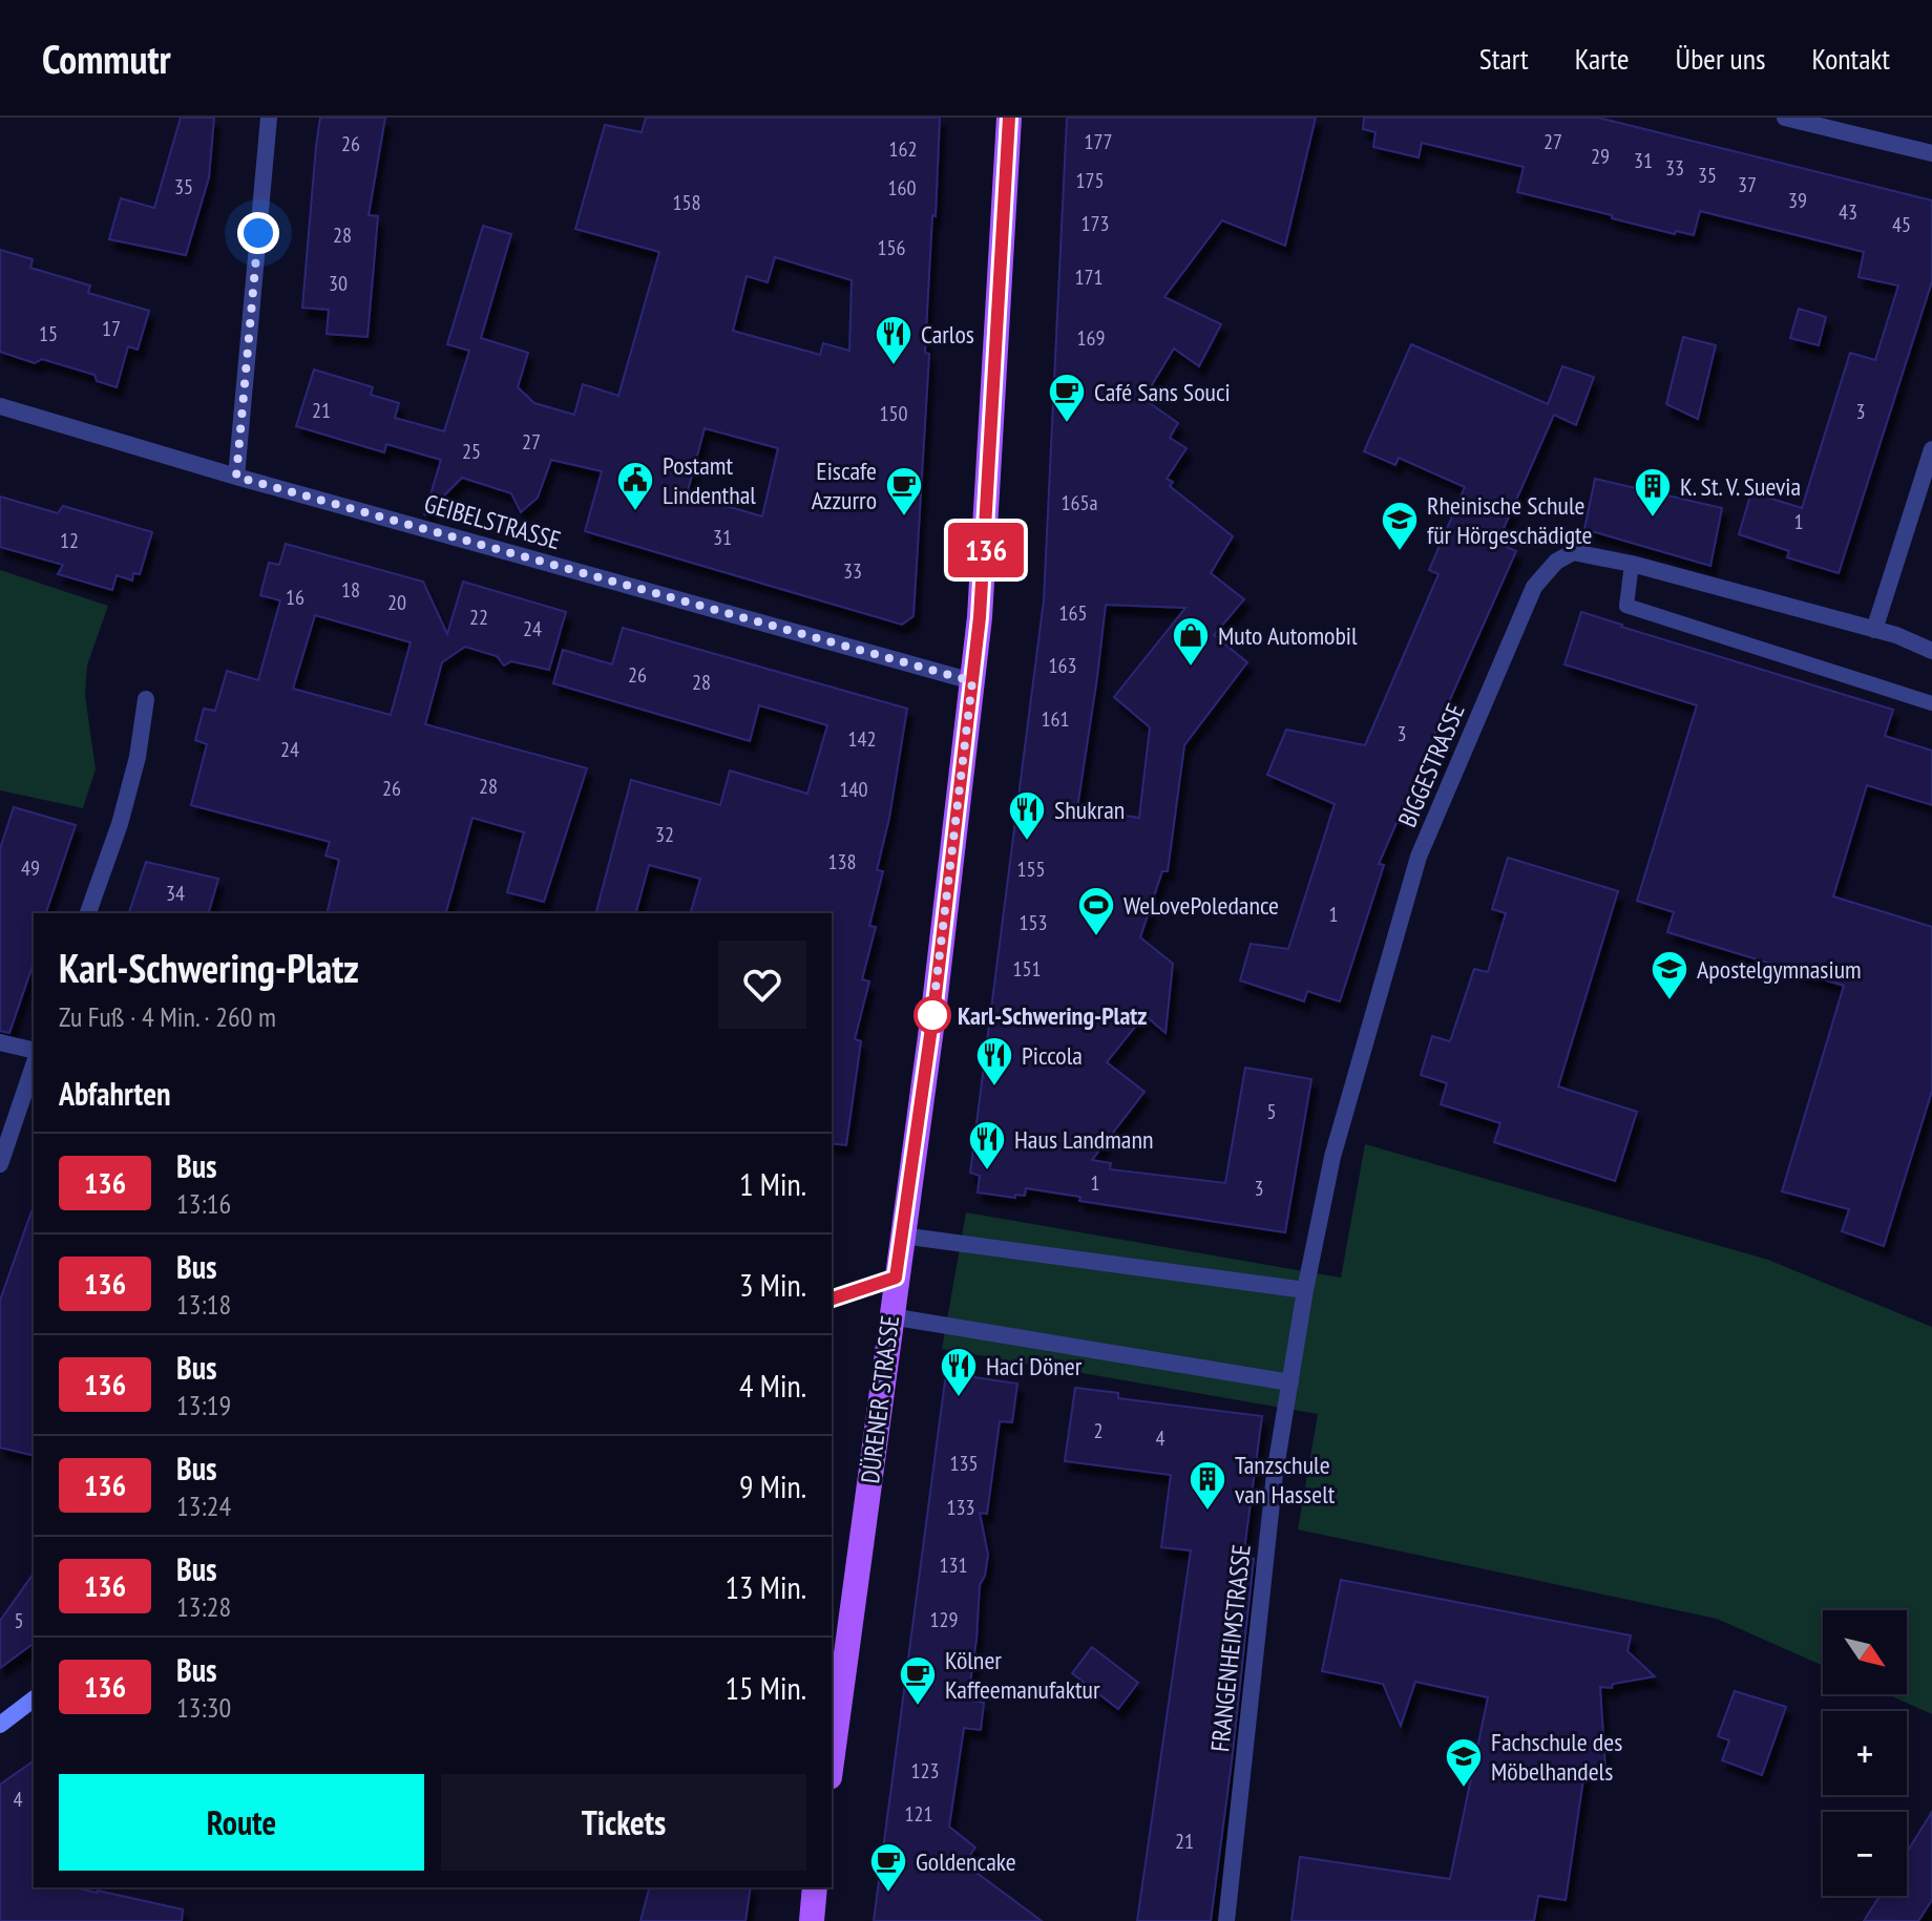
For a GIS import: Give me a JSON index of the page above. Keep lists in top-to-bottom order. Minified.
{"streets":{"main road":["DÜRENER STRASSE"],"street":["GEIBELSTRASSE","BIGGESTRASSE","FRANGENHEIMSTRASSE"]},"crossings":[["GEIBELSTRASSE","DÜRENER STRASSE"],["BIGGESTRASSE","FRANGENHEIMSTRASSE"]],"places":{"restaurant":["Carlos","Shukran","Piccola","Haus Landmann","Haci Döner"],"cafe":["Café Sans Souci","Eiscafe Azzurro","Kölner Kaffeemanufaktur","Goldencake"],"public building":["Postamt Lindenthal"],"building":["K. St. V. Suevia","Tanzschule van Hasselt"],"school or university":["Rheinische Schule für Hörgeschädigte","Apostelgymnasium","Fachschule des Möbelhandels"],"shop":["Muto Automobil"],"sports":["WeLovePoledance"],"other":["Karl-Schwering-Platz"]},"lines":["bus line 136"],"house_numbers":["177","27","26","162","29","31","33","35","175","37","35","160","39","158","43","173","45","28","156","171","30","17","15","169","21","3","150","27","25","165a","1","31","12","33","18","16","20","165","22","24","163","26","28","161","3","142","24","28","26","140","32","138","49","155","34","1","153","151","5","1","3","2","4","135","133","131","129","5","123","4","121","21"],"north":"bottom right","page":{"header":"Commutr","nav":["Start","Karte","Über uns","Kontakt"],"on_map":"136","heading":[["Karl-Schwering-Platz","Zu Fuß · 4 Min. · 260 m"],"Abfahrten"],"list":[{"mark":"136","name":"Bus","note":"13:16","value":"1 Min."},{"mark":"136","name":"Bus","note":"13:18","value":"3 Min."},{"mark":"136","name":"Bus","note":"13:19","value":"4 Min."},{"mark":"136","name":"Bus","note":"13:24","value":"9 Min."},{"mark":"136","name":"Bus","note":"13:28","value":"13 Min."},{"mark":"136","name":"Bus","note":"13:30","value":"15 Min."}],"map_buttons":["+","−"],"buttons":["Route","Tickets"]}}
